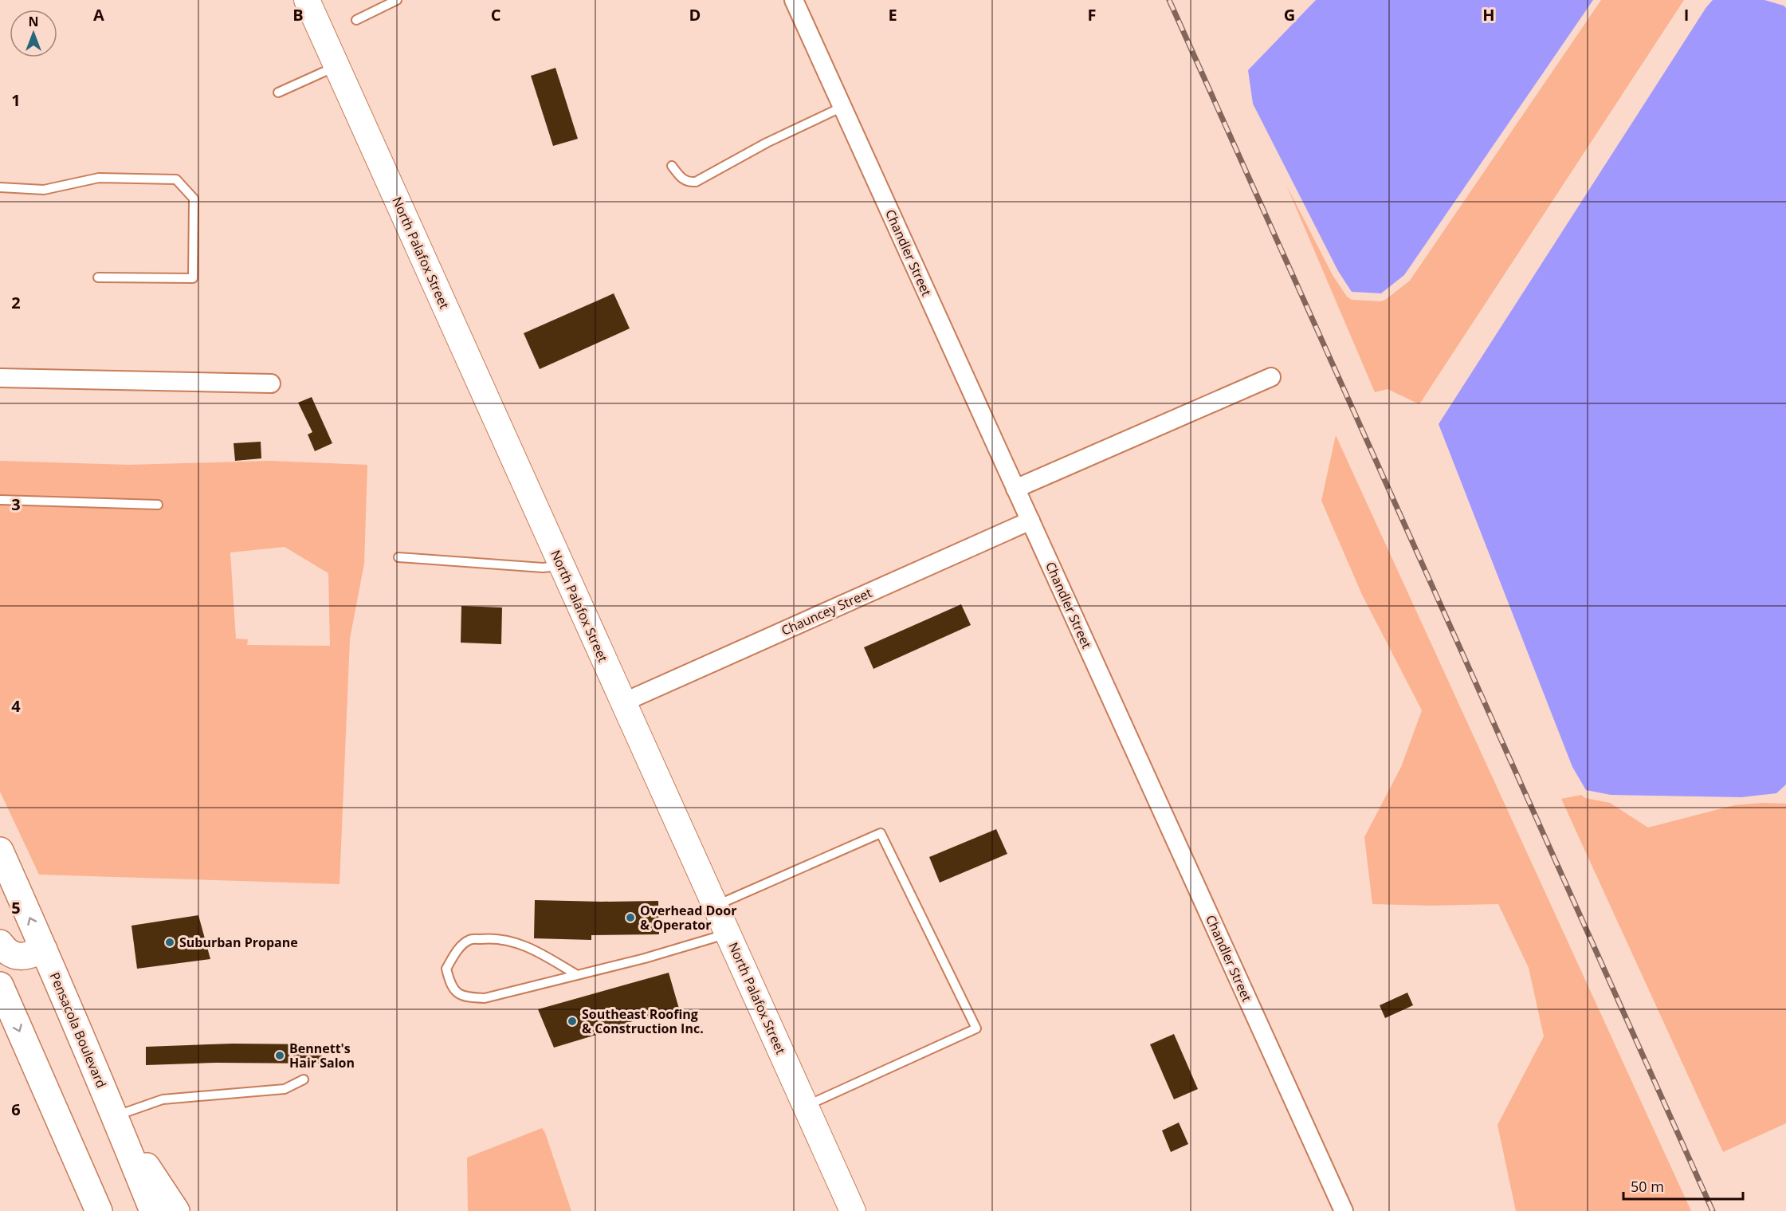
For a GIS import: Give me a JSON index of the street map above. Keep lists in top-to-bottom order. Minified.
{"streets":{"highway":["Pensacola Boulevard"],"main road":["North Palafox Street"],"street":["Chandler Street","Chauncey Street"]},"crossings":[["North Palafox Street","Chauncey Street"],["Chandler Street","Chauncey Street"]],"places":["Overhead Door & Operator","Suburban Propane","Southeast Roofing & Construction Inc.","Bennett's Hair Salon"],"scale_bar":"50 m","north":"top","grid":{"columns":["A","B","C","D","E","F","G","H","I"],"rows":["1","2","3","4","5","6"]}}
